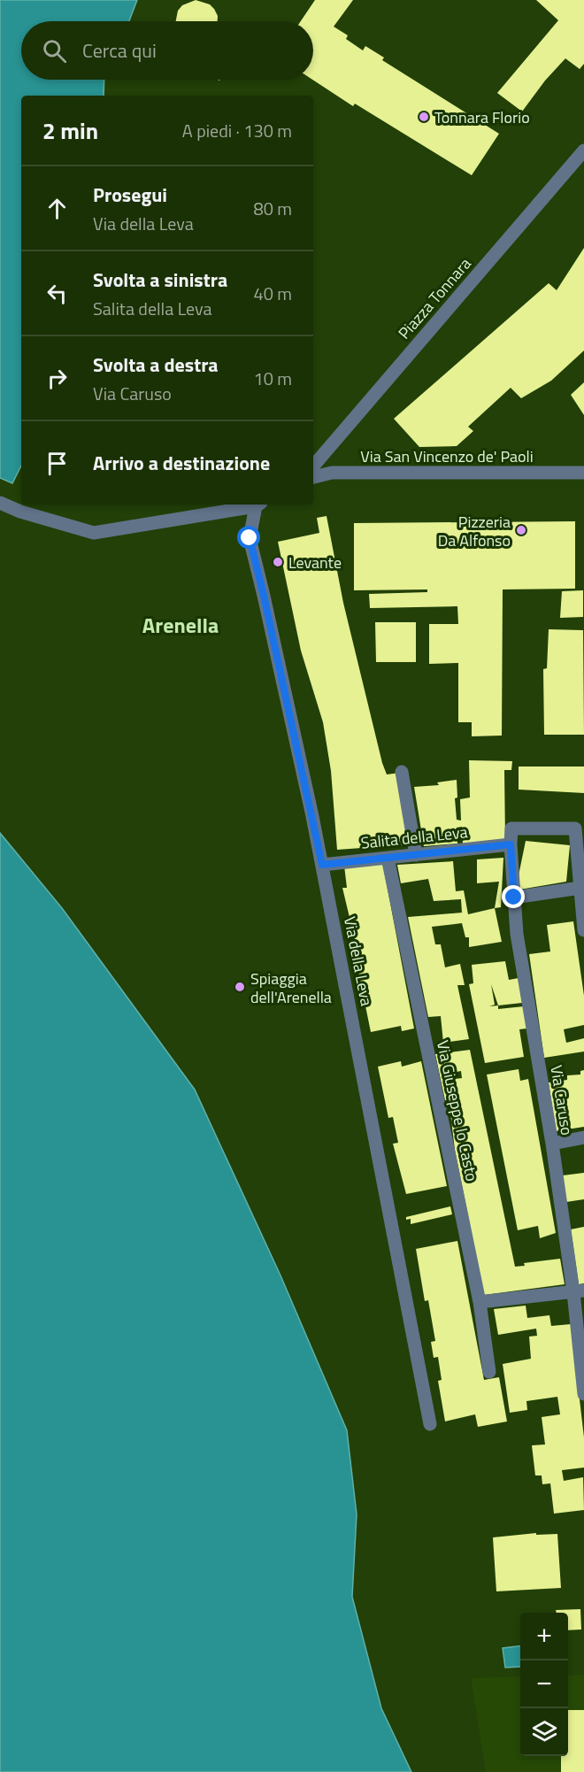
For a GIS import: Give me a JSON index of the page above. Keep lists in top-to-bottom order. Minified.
{"streets":{"street":["Piazza Tonnara","Via San Vincenzo de' Paoli","Salita della Leva","Via della Leva","Via Caruso","Via Giuseppe lo Casto"]},"crossings":[["Salita della Leva","Via della Leva"],["Salita della Leva","Via Caruso"],["Salita della Leva","Via Giuseppe lo Casto"]],"districts":["Arenella"],"places":["Tonnara Florio","Pizzeria Da Alfonso","Levante","Spiaggia dell'Arenella"],"page":{"search":"Cerca qui","heading":["2 min","A piedi · 130 m"],"list":[["Prosegui","Via della Leva","80 m"],["Svolta a sinistra","Salita della Leva","40 m"],["Svolta a destra","Via Caruso","10 m"],"Arrivo a destinazione"],"map_buttons":["+","−"]}}
